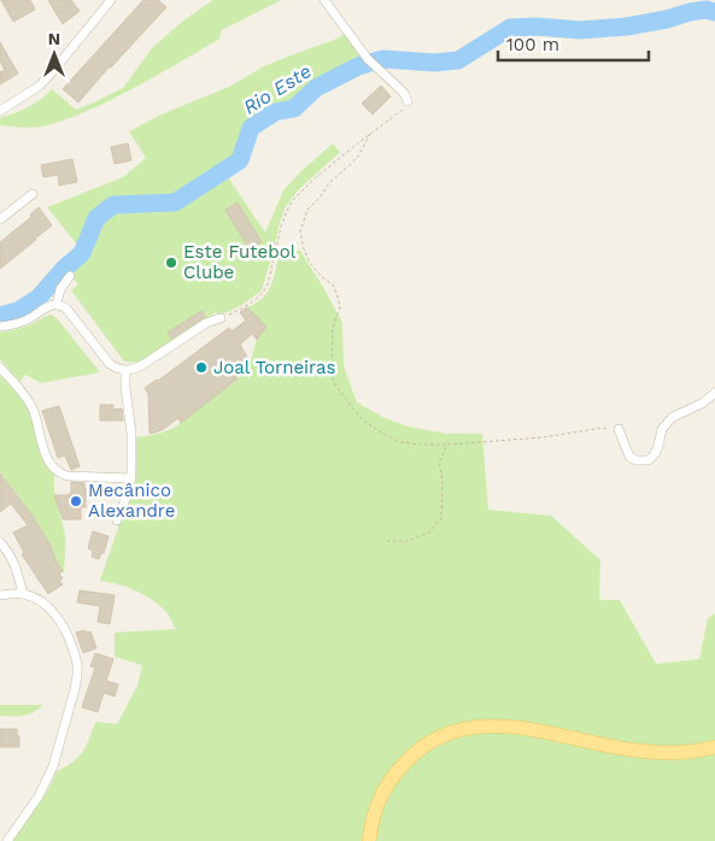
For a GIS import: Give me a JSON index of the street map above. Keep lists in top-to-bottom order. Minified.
{"water":["Rio Este"],"places":["Este Futebol Clube","Joal Torneiras","Mecânico Alexandre"],"scale_bar":"100 m","north":"top"}
